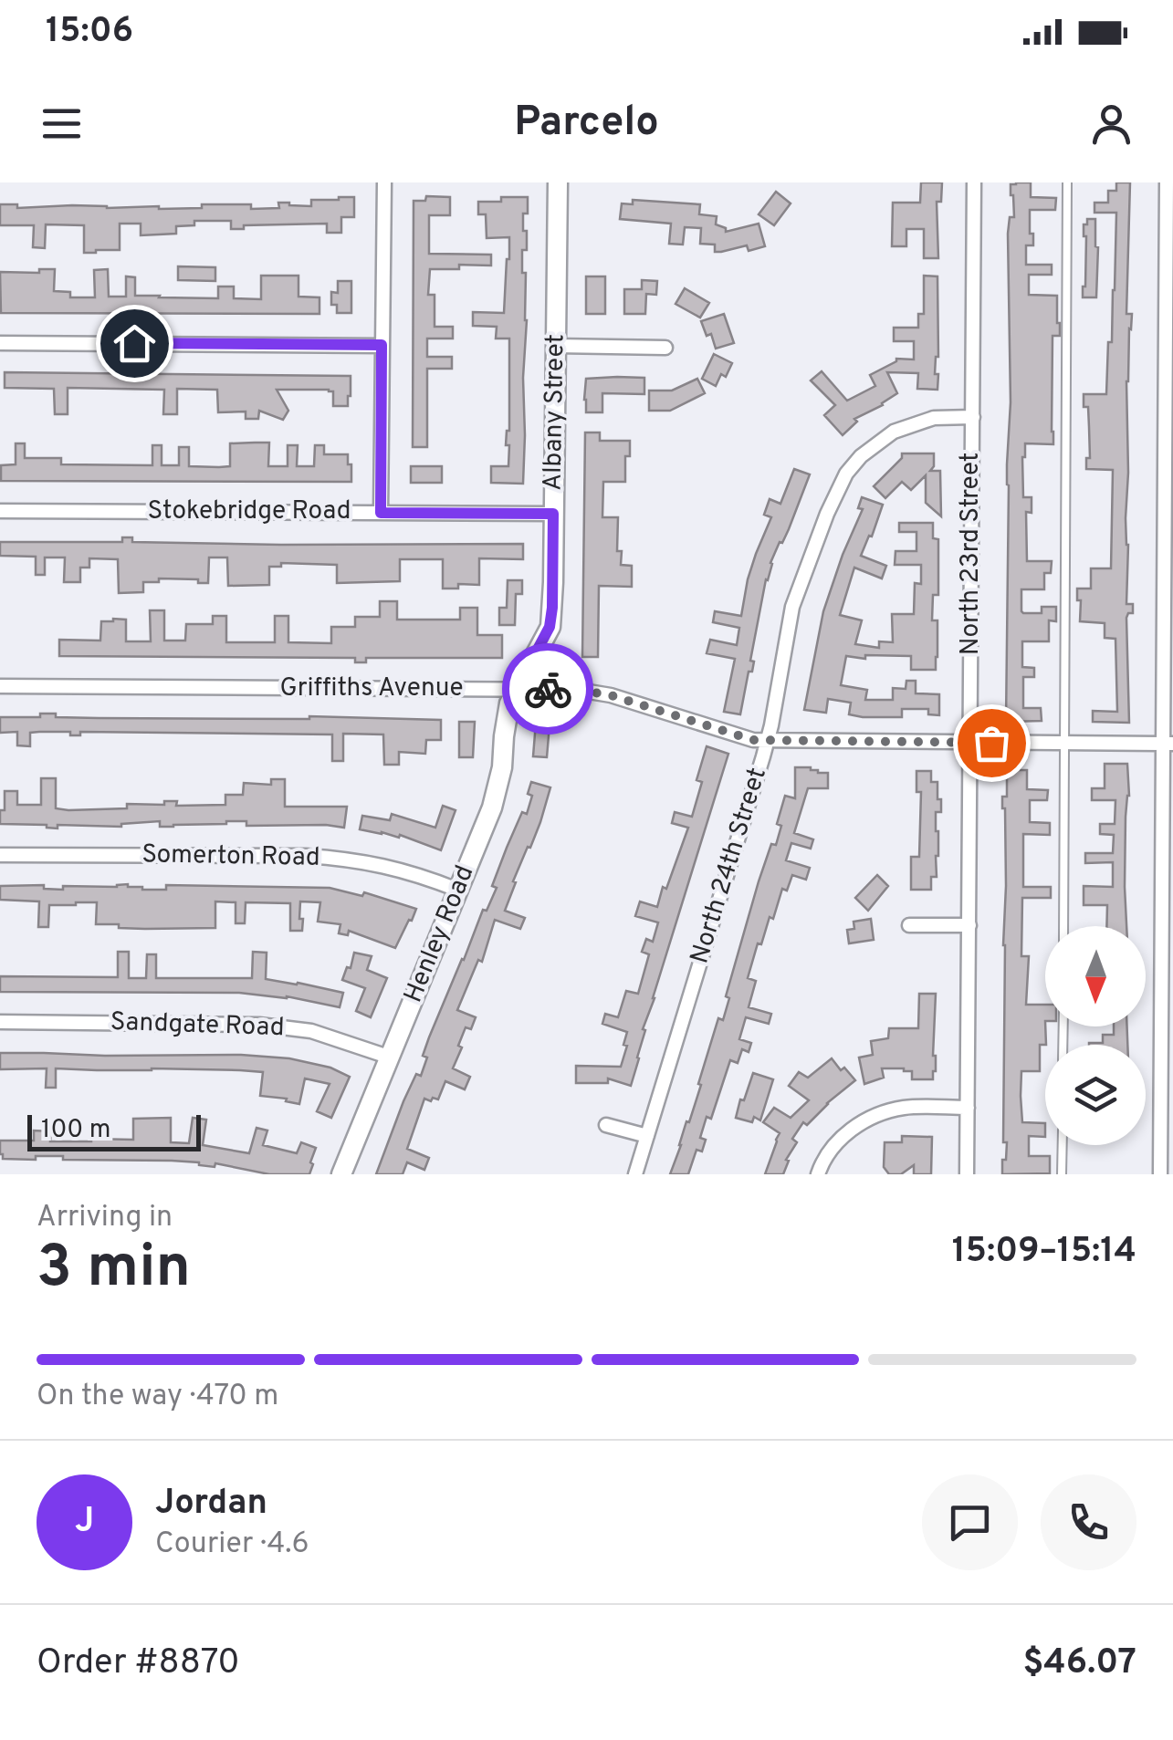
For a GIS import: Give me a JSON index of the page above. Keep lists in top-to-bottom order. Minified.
{"streets":{"street":["Albany Street","Stokebridge Road","North 23rd Street","Griffiths Avenue","Somerton Road","North 24th Street","Henley Road","Sandgate Road"]},"crossings":[["Albany Street","Stokebridge Road"],["Albany Street","Griffiths Avenue"],["Albany Street","Henley Road"],["North 23rd Street","Griffiths Avenue"],["North 23rd Street","North 24th Street"],["Griffiths Avenue","North 24th Street"],["Griffiths Avenue","Henley Road"],["Somerton Road","Henley Road"],["Henley Road","Sandgate Road"]],"scale_bar":"100 m","north":"bottom","page":{"status":"15:06","header":"Parcelo","scale":"100 m","heading":["3 min","Arriving in","15:09–15:14"],"panel":["Jordan","Courier · 4.6","Order #8870","$46.07"],"bar":"On the way · 470 m","round":"J"}}
